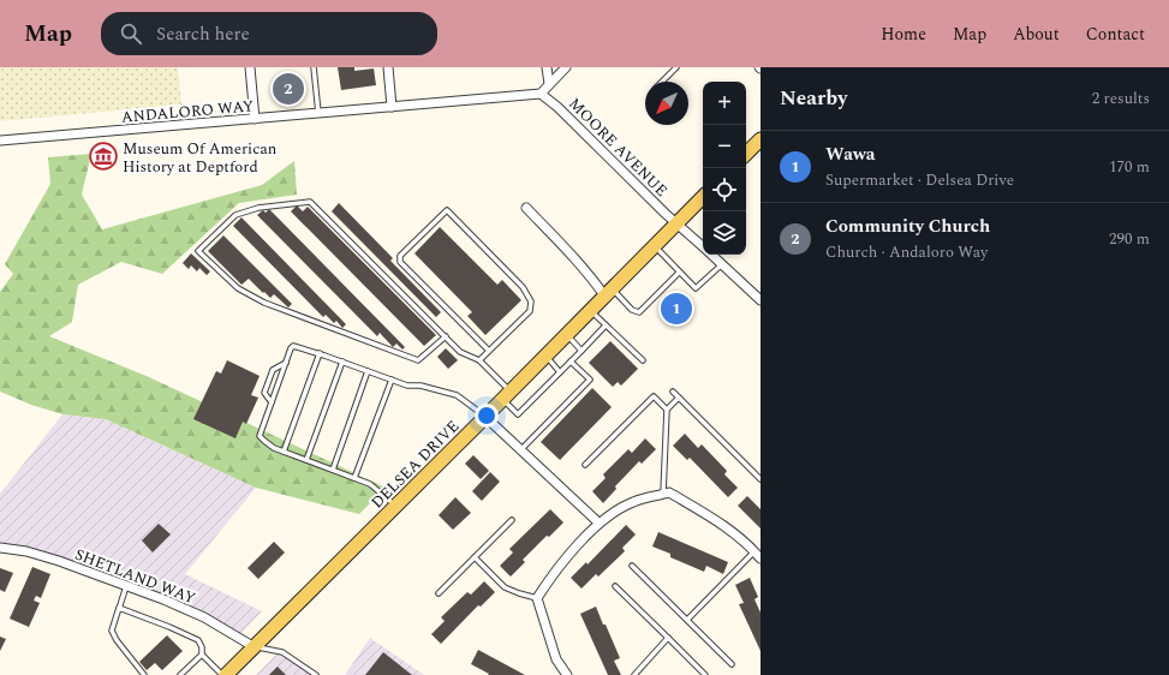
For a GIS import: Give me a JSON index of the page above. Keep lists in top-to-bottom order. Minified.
{"streets":{"main road":["DELSEA DRIVE"],"street":["ANDALORO WAY","MOORE AVENUE","SHETLAND WAY"]},"crossings":[["ANDALORO WAY","MOORE AVENUE"],["MOORE AVENUE","DELSEA DRIVE"],["DELSEA DRIVE","SHETLAND WAY"]],"places":{"museum":["Museum Of American History at Deptford"]},"north":"bottom left","page":{"header":"Map","search":"Search here","nav":["Home","Map","About","Contact"],"heading":["Nearby","2 results"],"pins":["2","1"],"map_buttons":["+","−"],"list":[{"mark":"1","name":"Wawa","note":"Supermarket · Delsea Drive","value":"170 m"},{"mark":"2","name":"Community Church","note":"Church · Andaloro Way","value":"290 m"}]}}
